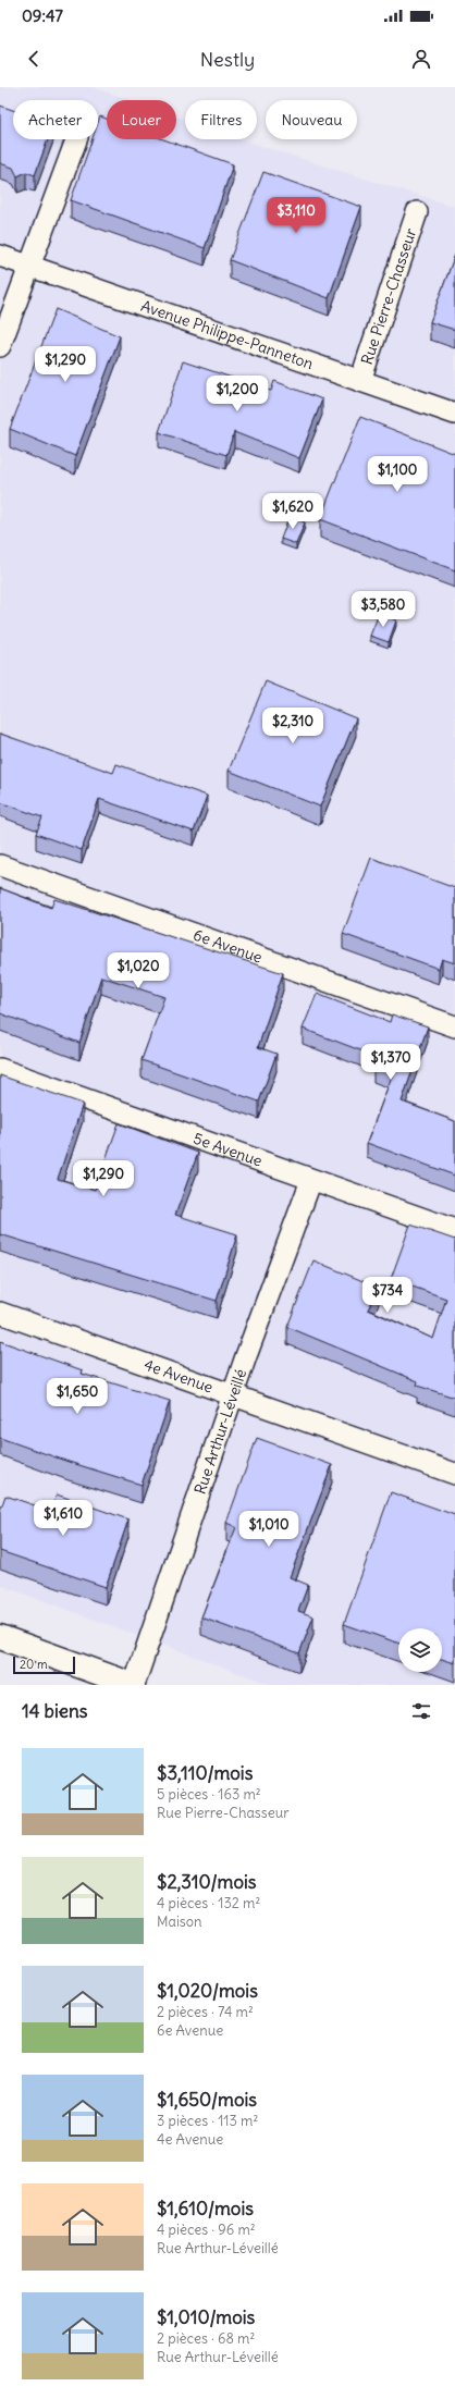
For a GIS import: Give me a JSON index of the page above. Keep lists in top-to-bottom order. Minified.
{"streets":{"street":["Rue Pierre-Chasseur","Avenue Philippe-Panneton","6e Avenue","5e Avenue","4e Avenue","Rue Arthur-Léveillé"]},"crossings":[["Rue Pierre-Chasseur","Avenue Philippe-Panneton"],["5e Avenue","Rue Arthur-Léveillé"],["4e Avenue","Rue Arthur-Léveillé"]],"scale_bar":"20 m","page":{"status":"09:47","header":"Nestly","chip":["Acheter","Louer","Filtres","Nouveau"],"price":["$3,110","$1,290","$1,200","$1,100","$1,620","$3,580","$2,310","$1,020","$1,370","$1,290","$734","$1,650","$1,610","$1,010"],"scale":"20 m","heading":"14 biens","list":[{"name":"$3,110/mois","note":"5 pièces · 163 m² · Rue Pierre-Chasseur"},{"name":"$2,310/mois","note":"4 pièces · 132 m² · Maison"},{"name":"$1,020/mois","note":"2 pièces · 74 m² · 6e Avenue"},{"name":"$1,650/mois","note":"3 pièces · 113 m² · 4e Avenue"},{"name":"$1,610/mois","note":"4 pièces · 96 m² · Rue Arthur-Léveillé"},{"name":"$1,010/mois","note":"2 pièces · 68 m² · Rue Arthur-Léveillé"}]}}
